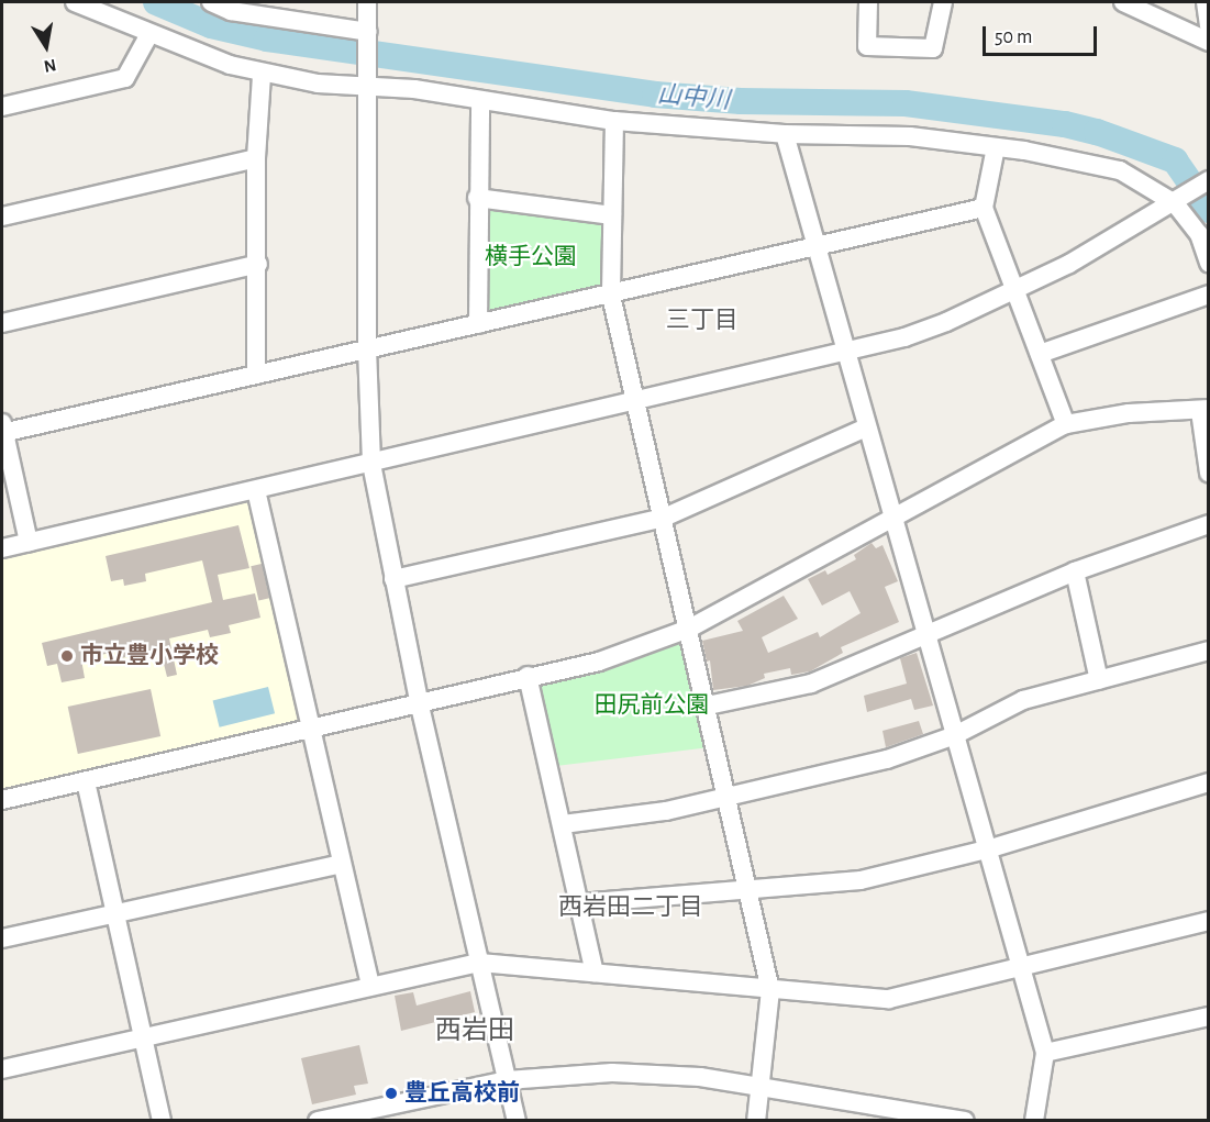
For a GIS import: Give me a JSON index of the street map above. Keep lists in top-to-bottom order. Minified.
{"districts":["三丁目","西岩田二丁目","西岩田"],"water":["山中川"],"parks":["横手公園","田尻前公園"],"places":["市立豊小学校","豊丘高校前"],"scale_bar":"50 m","north":"bottom"}
